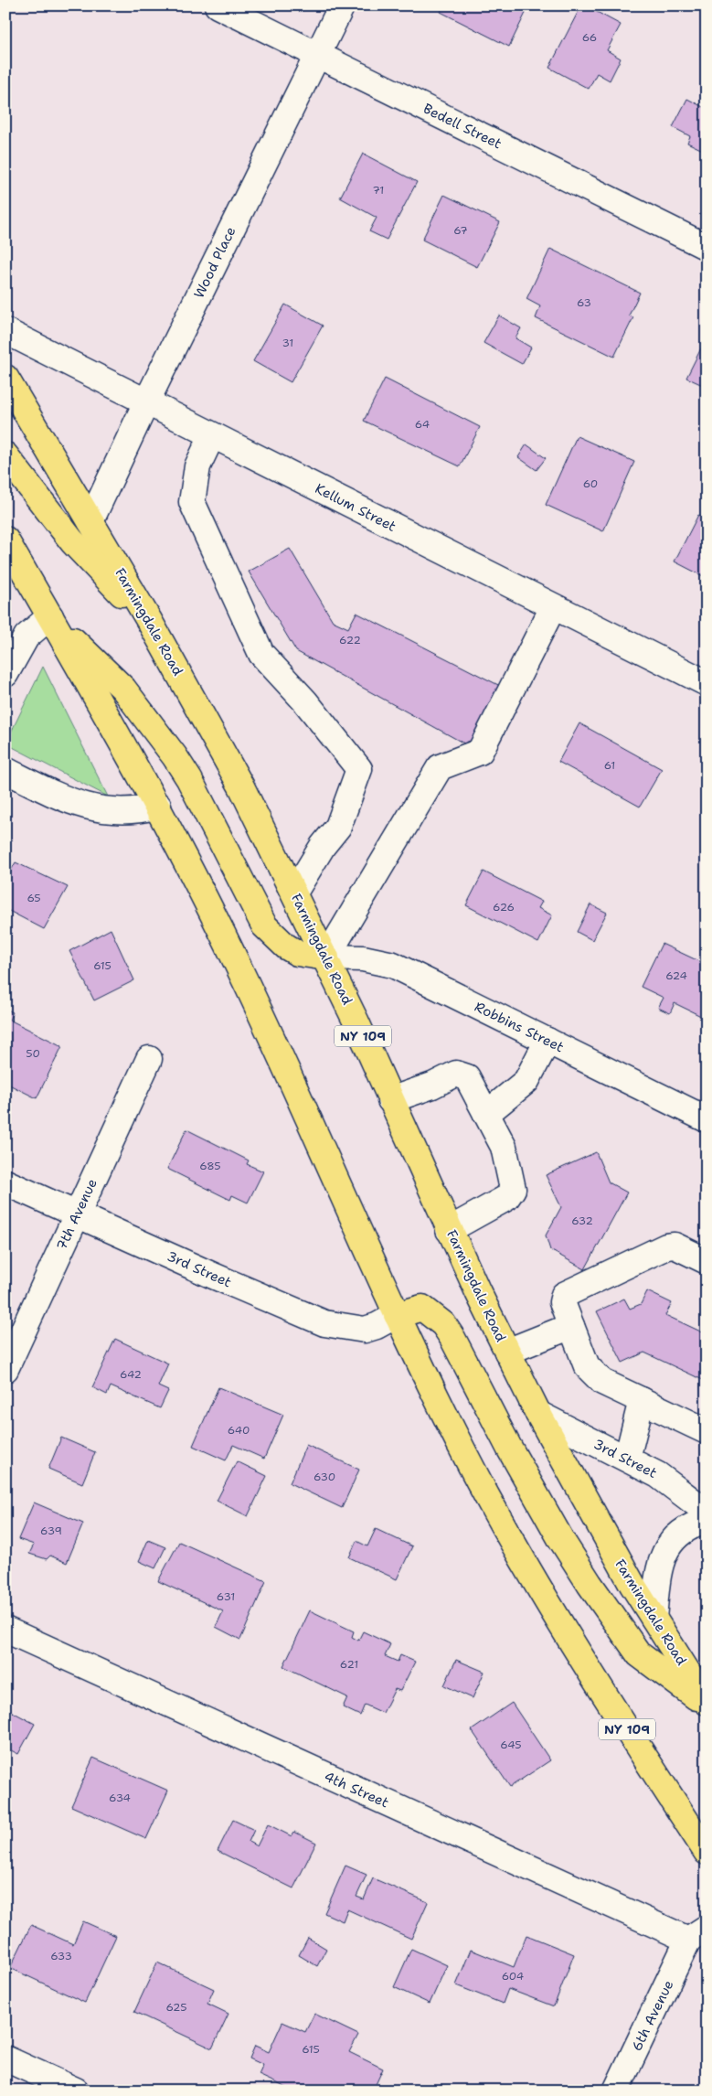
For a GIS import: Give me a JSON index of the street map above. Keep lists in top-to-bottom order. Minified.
{"streets":{"main road":["Farmingdale Road","NY 109"],"street":["Bedell Street","Wood Place","Kellum Street","Robbins Street","7th Avenue","3rd Street","4th Street","6th Avenue"]},"crossings":[["Bedell Street","Wood Place"],["Wood Place","Kellum Street"],["Wood Place","Farmingdale Road"],["Farmingdale Road","Robbins Street"],["Farmingdale Road","3rd Street"],["NY 109","3rd Street"],["7th Avenue","3rd Street"],["4th Street","6th Avenue"]],"house_numbers":["66","71","67","63","31","64","60","622","61","65","626","615","624","50","685","632","642","640","630","639","631","621","645","634","633","604","625","615"]}
